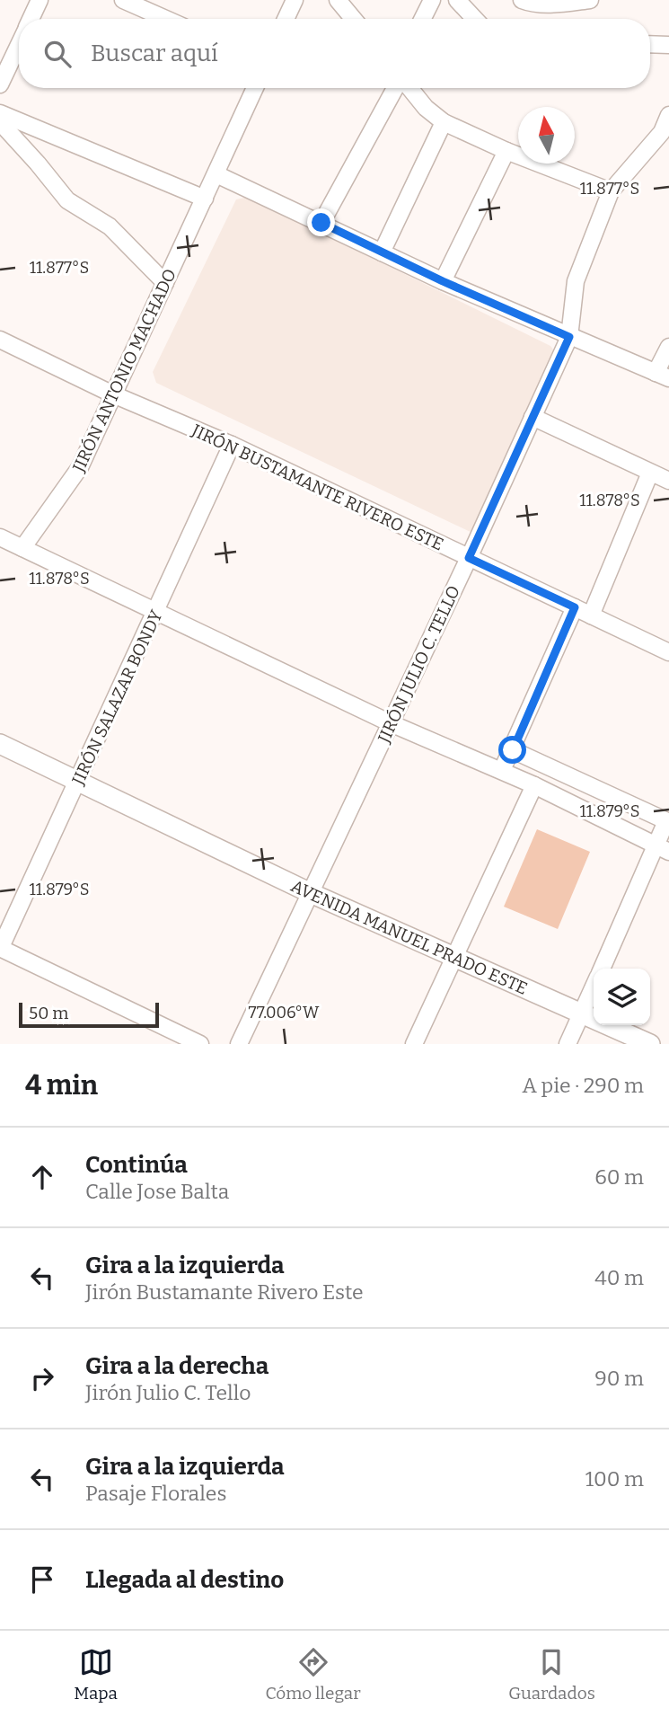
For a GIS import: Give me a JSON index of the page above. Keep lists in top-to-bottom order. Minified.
{"streets":{"street":["JIRÓN ANTONIO MACHADO","JIRÓN BUSTAMANTE RIVERO ESTE","JIRÓN JULIO C. TELLO","JIRÓN SALAZAR BONDY","AVENIDA MANUEL PRADO ESTE"]},"crossings":[["JIRÓN ANTONIO MACHADO","JIRÓN BUSTAMANTE RIVERO ESTE"],["JIRÓN BUSTAMANTE RIVERO ESTE","JIRÓN JULIO C. TELLO"],["JIRÓN BUSTAMANTE RIVERO ESTE","JIRÓN SALAZAR BONDY"],["JIRÓN JULIO C. TELLO","AVENIDA MANUEL PRADO ESTE"],["JIRÓN SALAZAR BONDY","AVENIDA MANUEL PRADO ESTE"]],"scale_bar":"50 m","north":"top","page":{"search":"Buscar aquí","scale":"50 m","heading":["4 min","A pie · 290 m"],"list":[["Continúa","Calle Jose Balta","60 m"],["Gira a la izquierda","Jirón Bustamante Rivero Este","40 m"],["Gira a la derecha","Jirón Julio C. Tello","90 m"],["Gira a la izquierda","Pasaje Florales","100 m"],"Llegada al destino"],"nav":["Mapa","Cómo llegar","Guardados"]},"coordinates":["11.877°S","11.878°S","11.879°S","77.006°W"]}
